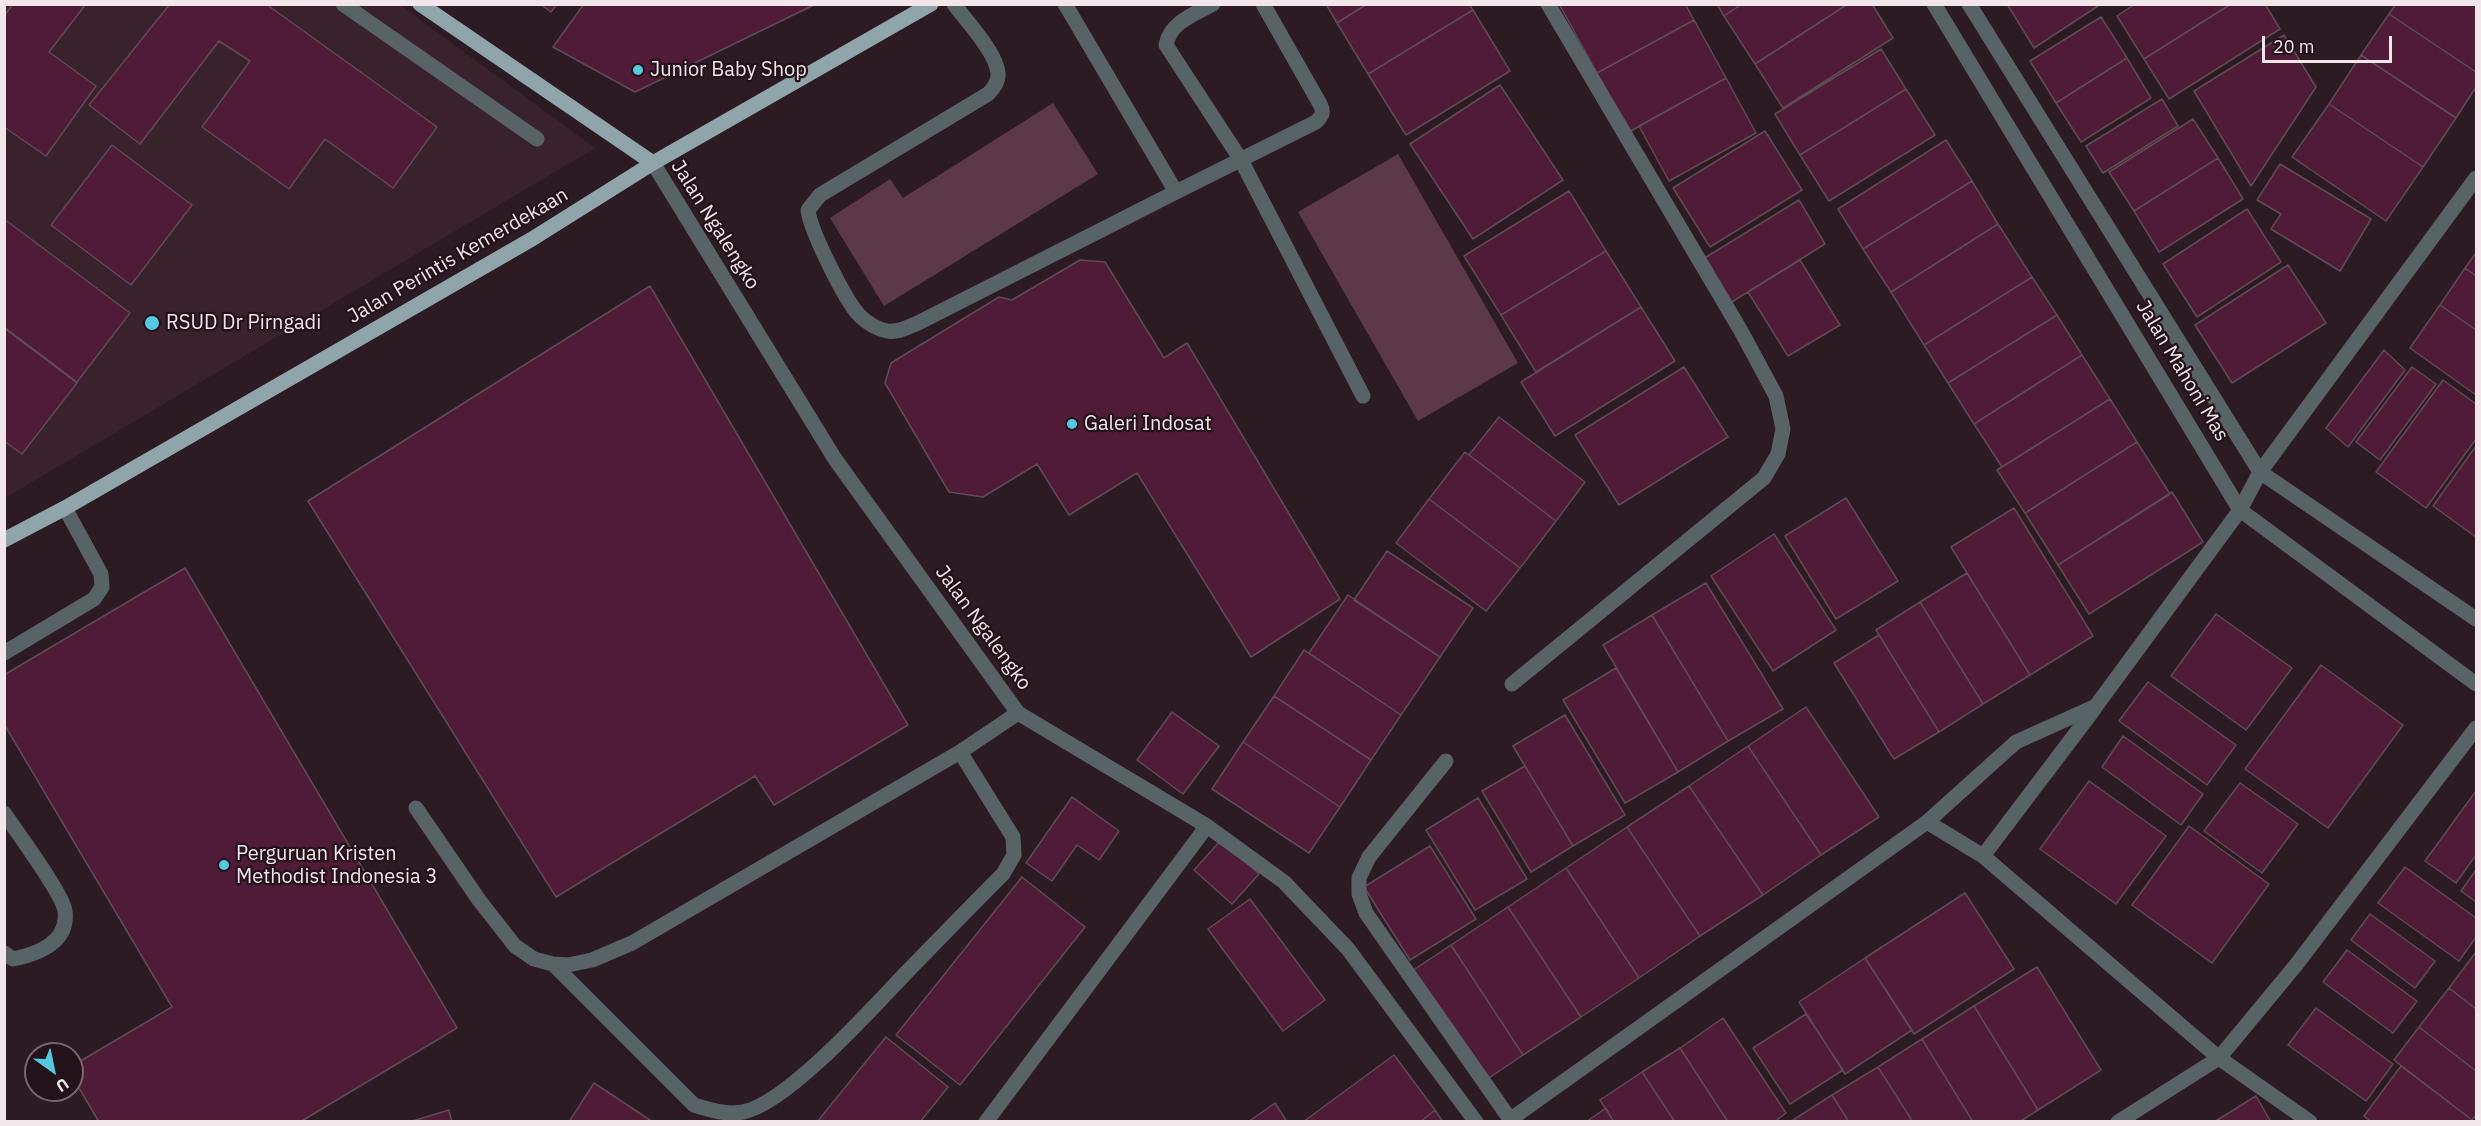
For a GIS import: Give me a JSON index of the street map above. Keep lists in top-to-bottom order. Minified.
{"streets":{"main road":["Jalan Perintis Kemerdekaan"],"street":["Jalan Ngalengko","Jalan Mahoni Mas"]},"crossings":[["Jalan Ngalengko","Jalan Perintis Kemerdekaan"]],"places":["Junior Baby Shop","RSUD Dr Pirngadi","Galeri Indosat","Perguruan Kristen Methodist Indonesia 3"],"scale_bar":"20 m","north":"bottom right"}
